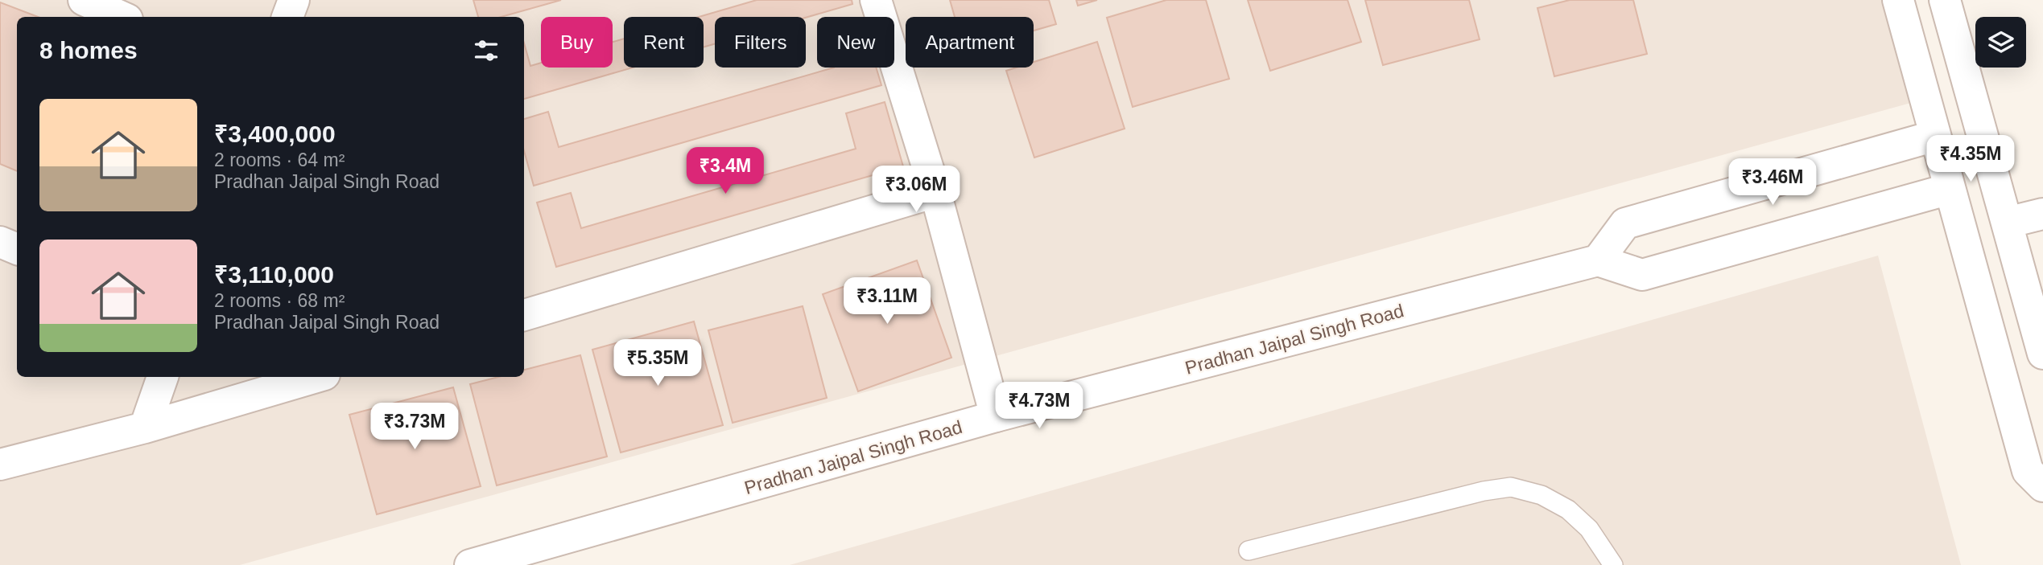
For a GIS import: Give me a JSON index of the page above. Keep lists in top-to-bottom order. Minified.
{"streets":{"street":["Pradhan Jaipal Singh Road"]},"page":{"chip":["Buy","Rent","Filters","New","Apartment"],"heading":"8 homes","list":[{"name":"₹3,400,000","note":"2 rooms · 64 m² · Pradhan Jaipal Singh Road"},{"name":"₹3,110,000","note":"2 rooms · 68 m² · Pradhan Jaipal Singh Road"}],"price":["₹4.35M","₹3.4M","₹3.46M","₹3.06M","₹3.11M","₹5.35M","₹4.73M","₹3.73M"]}}
